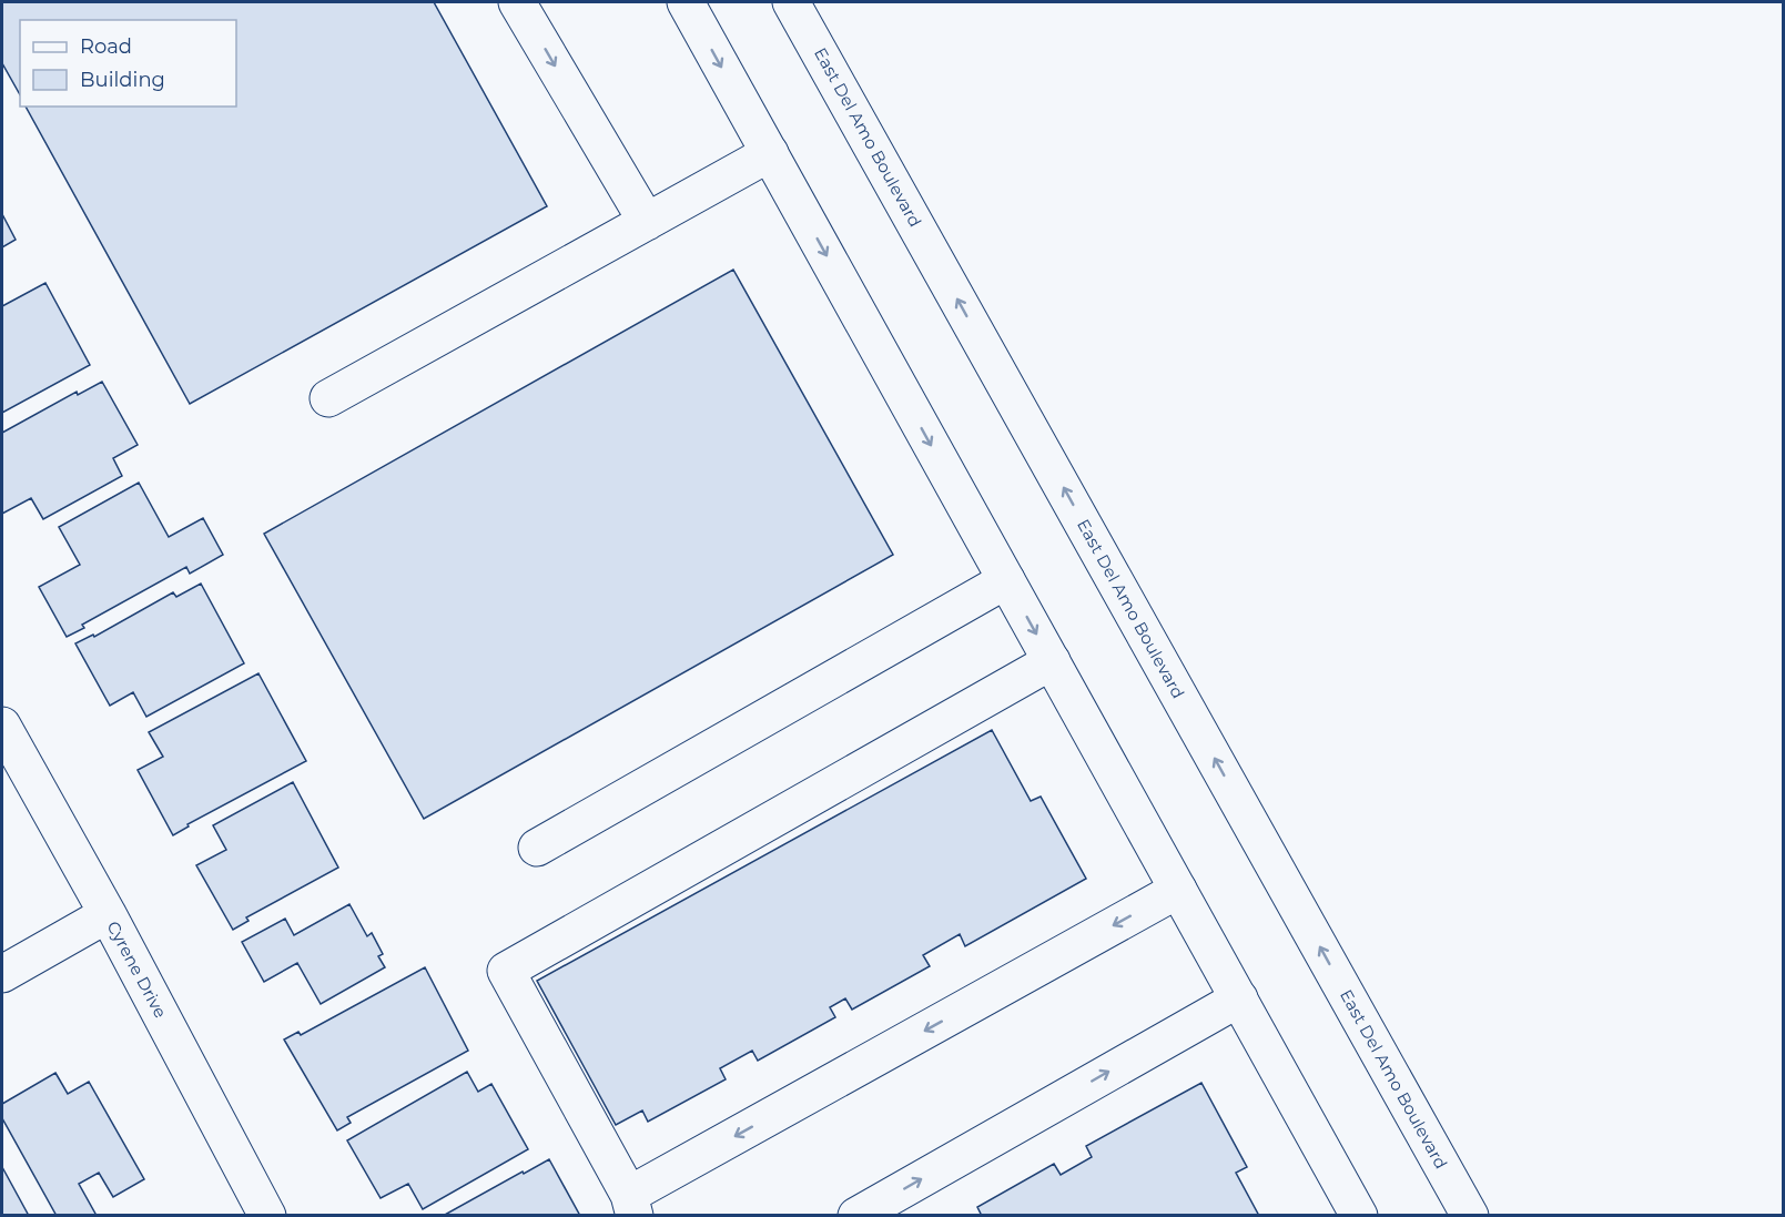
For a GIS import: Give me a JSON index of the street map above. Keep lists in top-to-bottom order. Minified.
{"streets":{"main road":["East Del Amo Boulevard","Cyrene Drive"]},"legend":["Road","Building"]}
